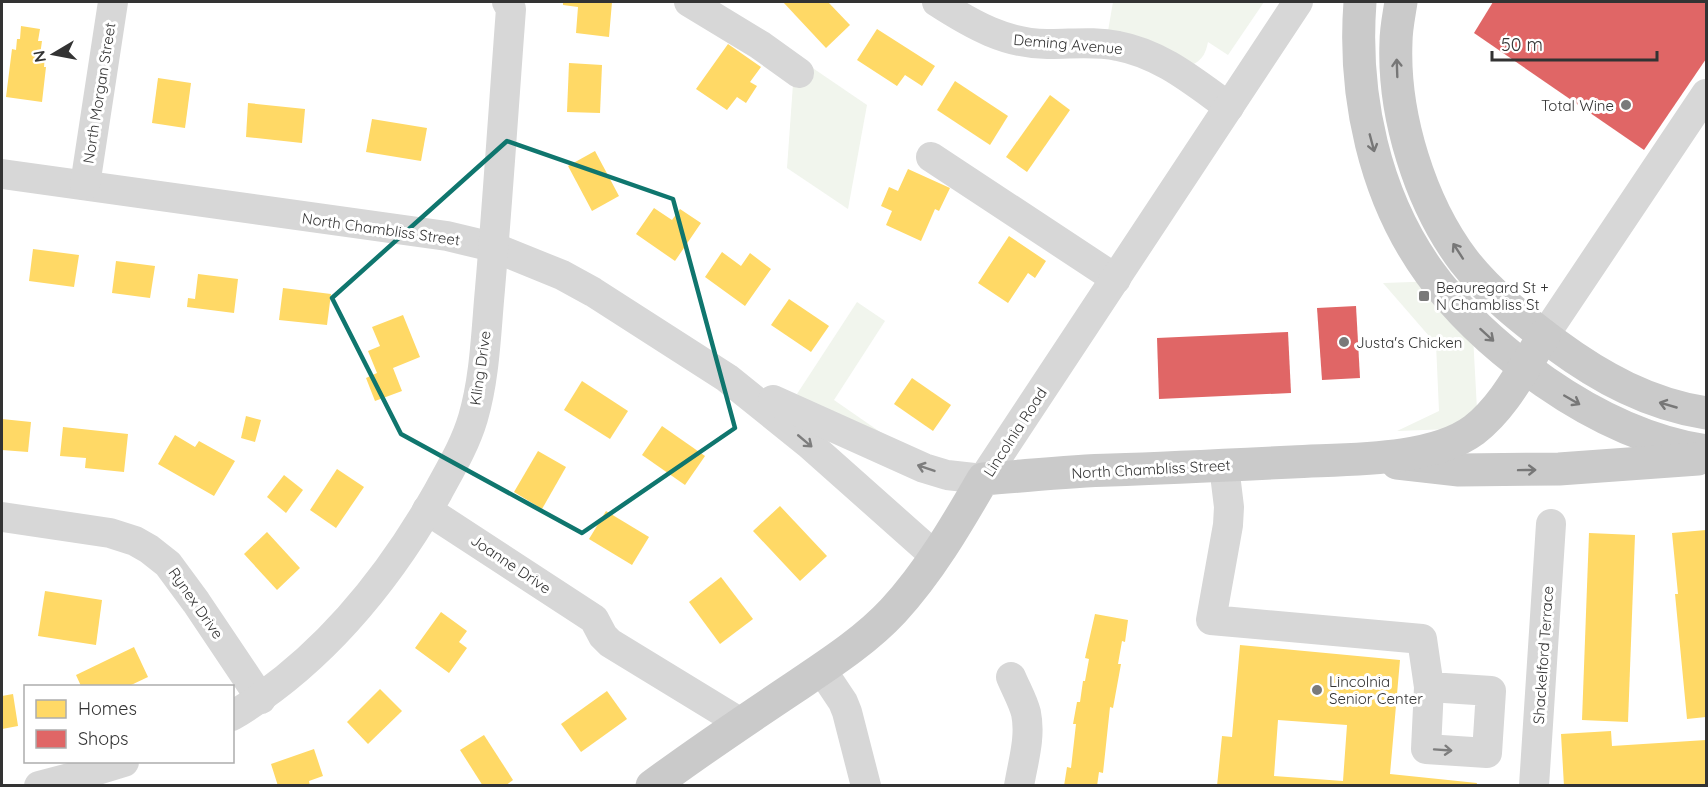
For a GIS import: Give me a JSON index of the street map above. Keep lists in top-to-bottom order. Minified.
{"streets":{"main road":["North Chambliss Street","Lincolnia Road"],"street":["Deming Avenue","North Morgan Street","Kling Drive","Joanne Drive","Rynex Drive","Shackelford Terrace"]},"crossings":[["Deming Avenue","Lincolnia Road"],["North Morgan Street","North Chambliss Street"],["North Chambliss Street","Kling Drive"],["North Chambliss Street","Lincolnia Road"],["Kling Drive","Joanne Drive"],["Kling Drive","Rynex Drive"],["Lincolnia Road","Joanne Drive"]],"places":{"other":["Total Wine","Justa's Chicken","Lincolnia Senior Center"],"transit":["Beauregard St + N Chambliss St"]},"legend":["Homes","Shops"],"scale_bar":"50 m","north":"left"}
